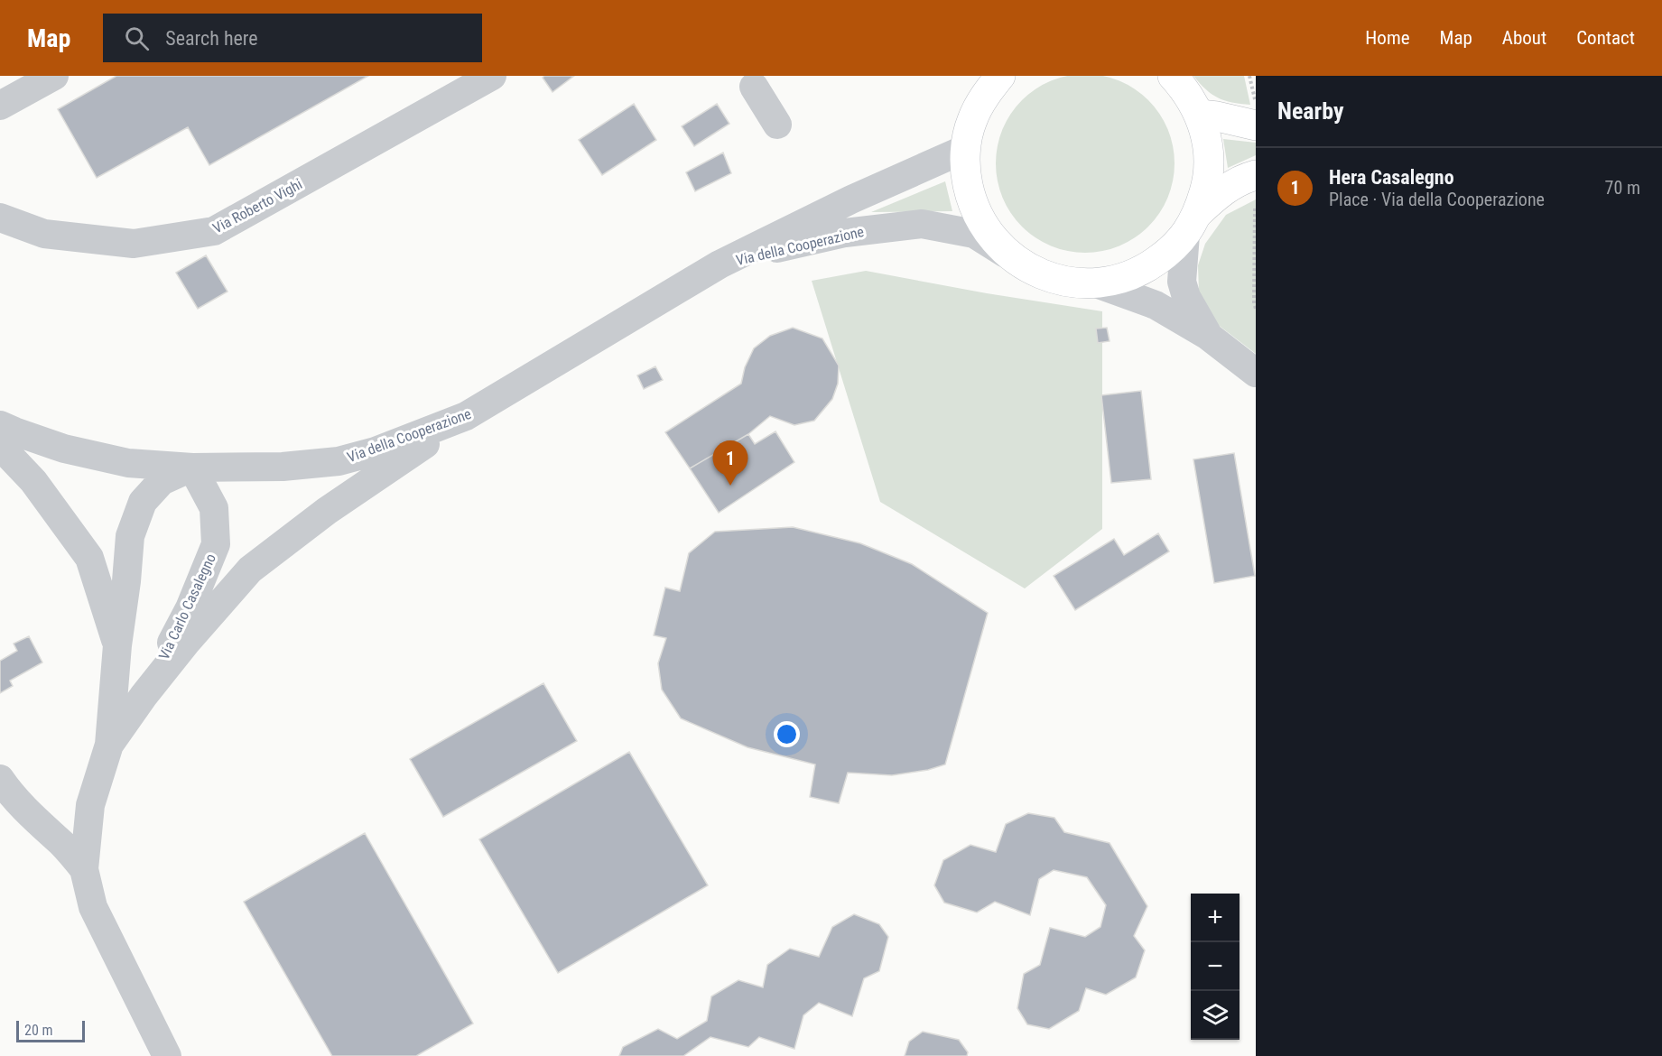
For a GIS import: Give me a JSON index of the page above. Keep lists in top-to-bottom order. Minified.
{"streets":{"street":["Via Roberto Vighi","Via della Cooperazione","Via Carlo Casalegno"]},"crossings":[["Via della Cooperazione","Via Carlo Casalegno"]],"scale_bar":"20 m","page":{"header":"Map","search":"Search here","nav":["Home","Map","About","Contact"],"heading":"Nearby","list":[{"mark":"1","name":"Hera Casalegno","note":"Place · Via della Cooperazione","value":"70 m"}],"pins":"1","map_buttons":["+","−"],"scale":"20 m"}}
